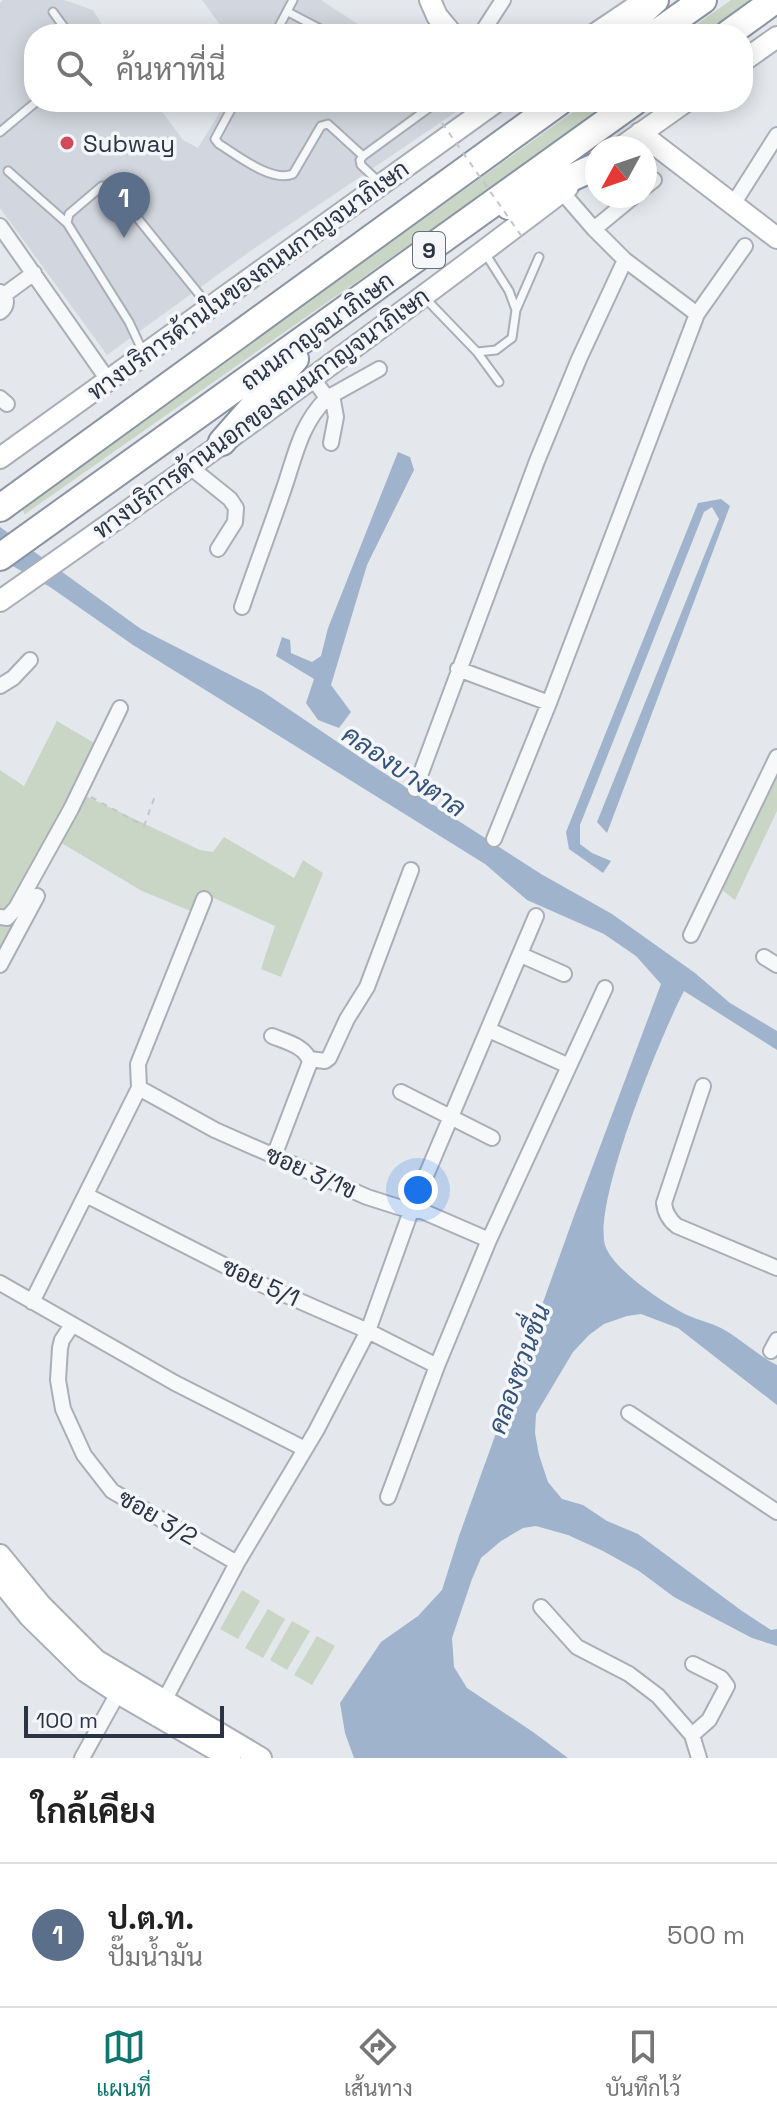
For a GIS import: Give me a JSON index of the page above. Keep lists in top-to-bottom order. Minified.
{"streets":{"highway":["9","ถนนกาญจนาภิเษก"],"main road":["ทางบริการด้านในของถนนกาญจนาภิเษก","ทางบริการด้านนอกของถนนกาญจนาภิเษก"],"street":["ซอย 3/1ข","ซอย 5/1","ซอย 3/2"]},"water":["คลองบางตาล","คลองชวนชื่น"],"places":["Subway"],"scale_bar":"100 m","north":"bottom left","page":{"search":"ค้นหาที่นี่","pins":"1","scale":"100 m","heading":"ใกล้เคียง","list":[{"mark":"1","name":"ป.ต.ท.","note":"ปั๊มน้ำมัน","value":"500 m"}],"nav":["แผนที่","เส้นทาง","บันทึกไว้"]}}
